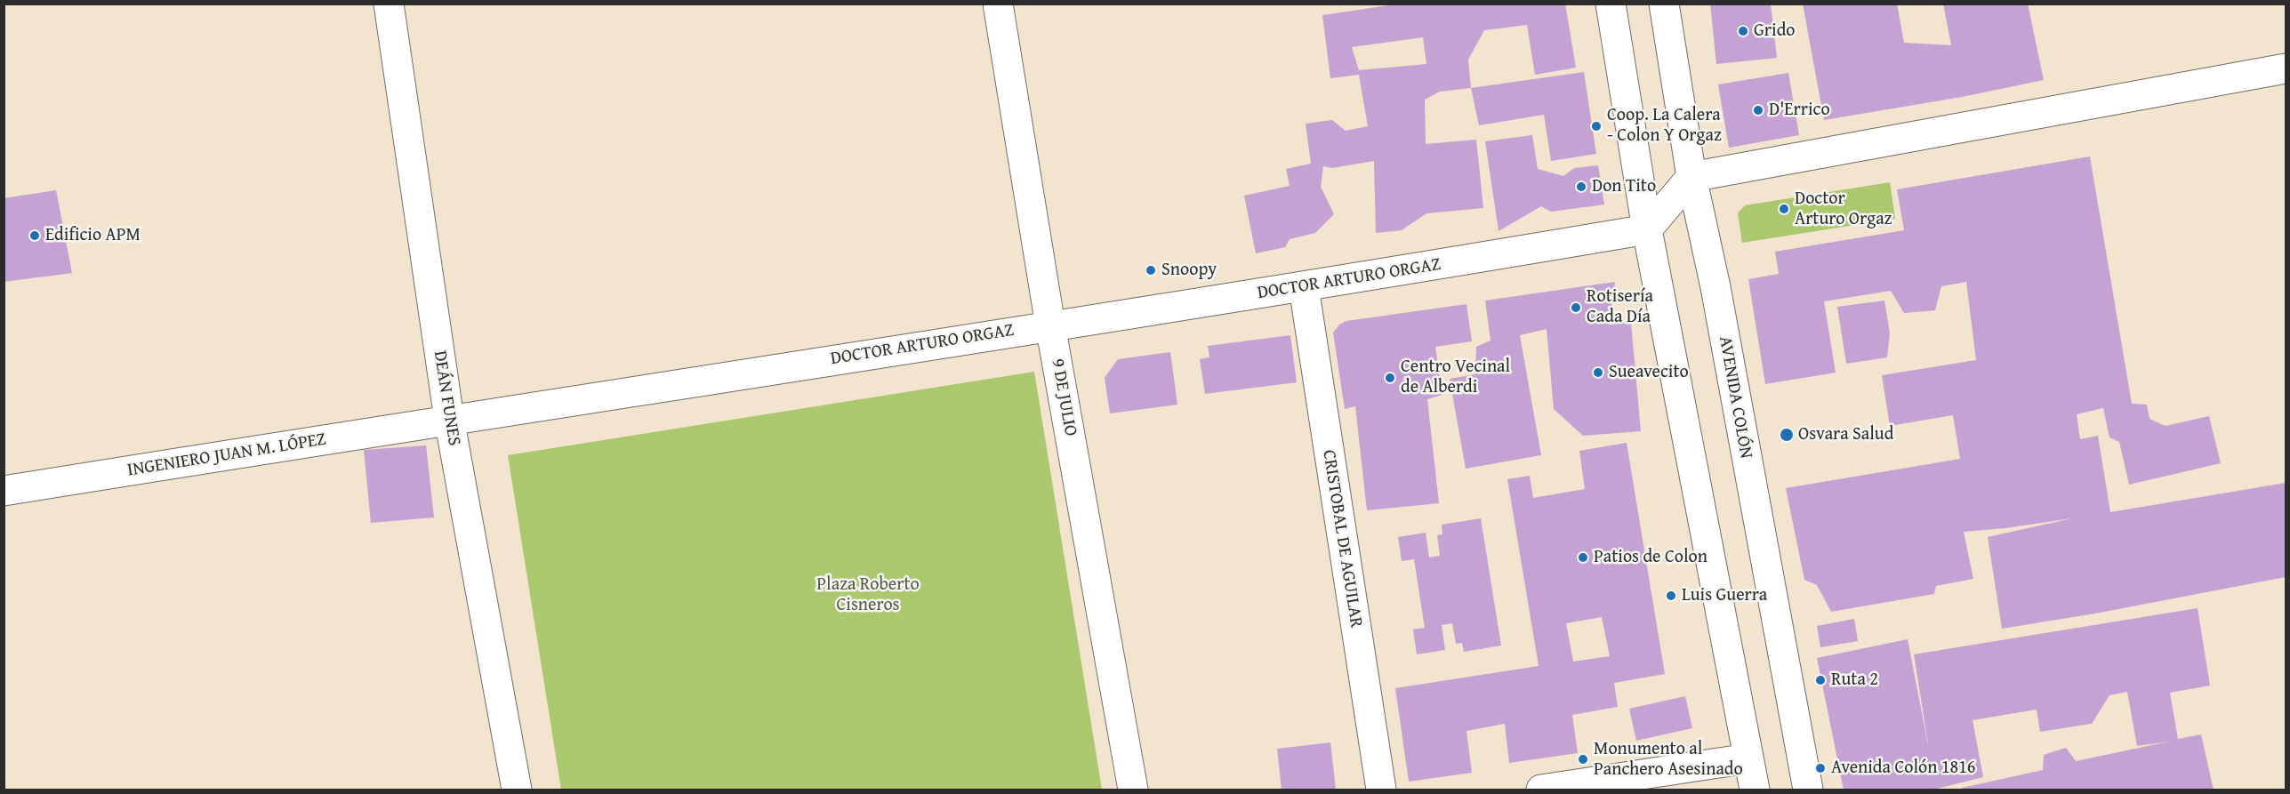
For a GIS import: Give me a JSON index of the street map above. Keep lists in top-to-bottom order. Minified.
{"streets":{"street":["DOCTOR ARTURO ORGAZ","9 DE JULIO","AVENIDA COLÓN","DEÁN FUNES","INGENIERO JUAN M. LÓPEZ","CRISTOBAL DE AGUILAR"]},"crossings":[["DOCTOR ARTURO ORGAZ","9 DE JULIO"],["DOCTOR ARTURO ORGAZ","DEÁN FUNES"],["DOCTOR ARTURO ORGAZ","INGENIERO JUAN M. LÓPEZ"],["DOCTOR ARTURO ORGAZ","CRISTOBAL DE AGUILAR"],["DEÁN FUNES","INGENIERO JUAN M. LÓPEZ"]],"parks":["Plaza Roberto Cisneros"],"places":["Grido","D'Errico","Coop. La Calera - Colon Y Orgaz","Don Tito","Doctor Arturo Orgaz","Edificio APM","Snoopy","Rotisería Cada Día","Sueavecito","Centro Vecinal de Alberdi","Osvara Salud","Patios de Colon","Luis Guerra","Ruta 2","Monumento al Panchero Asesinado","Avenida Colón 1816"]}
